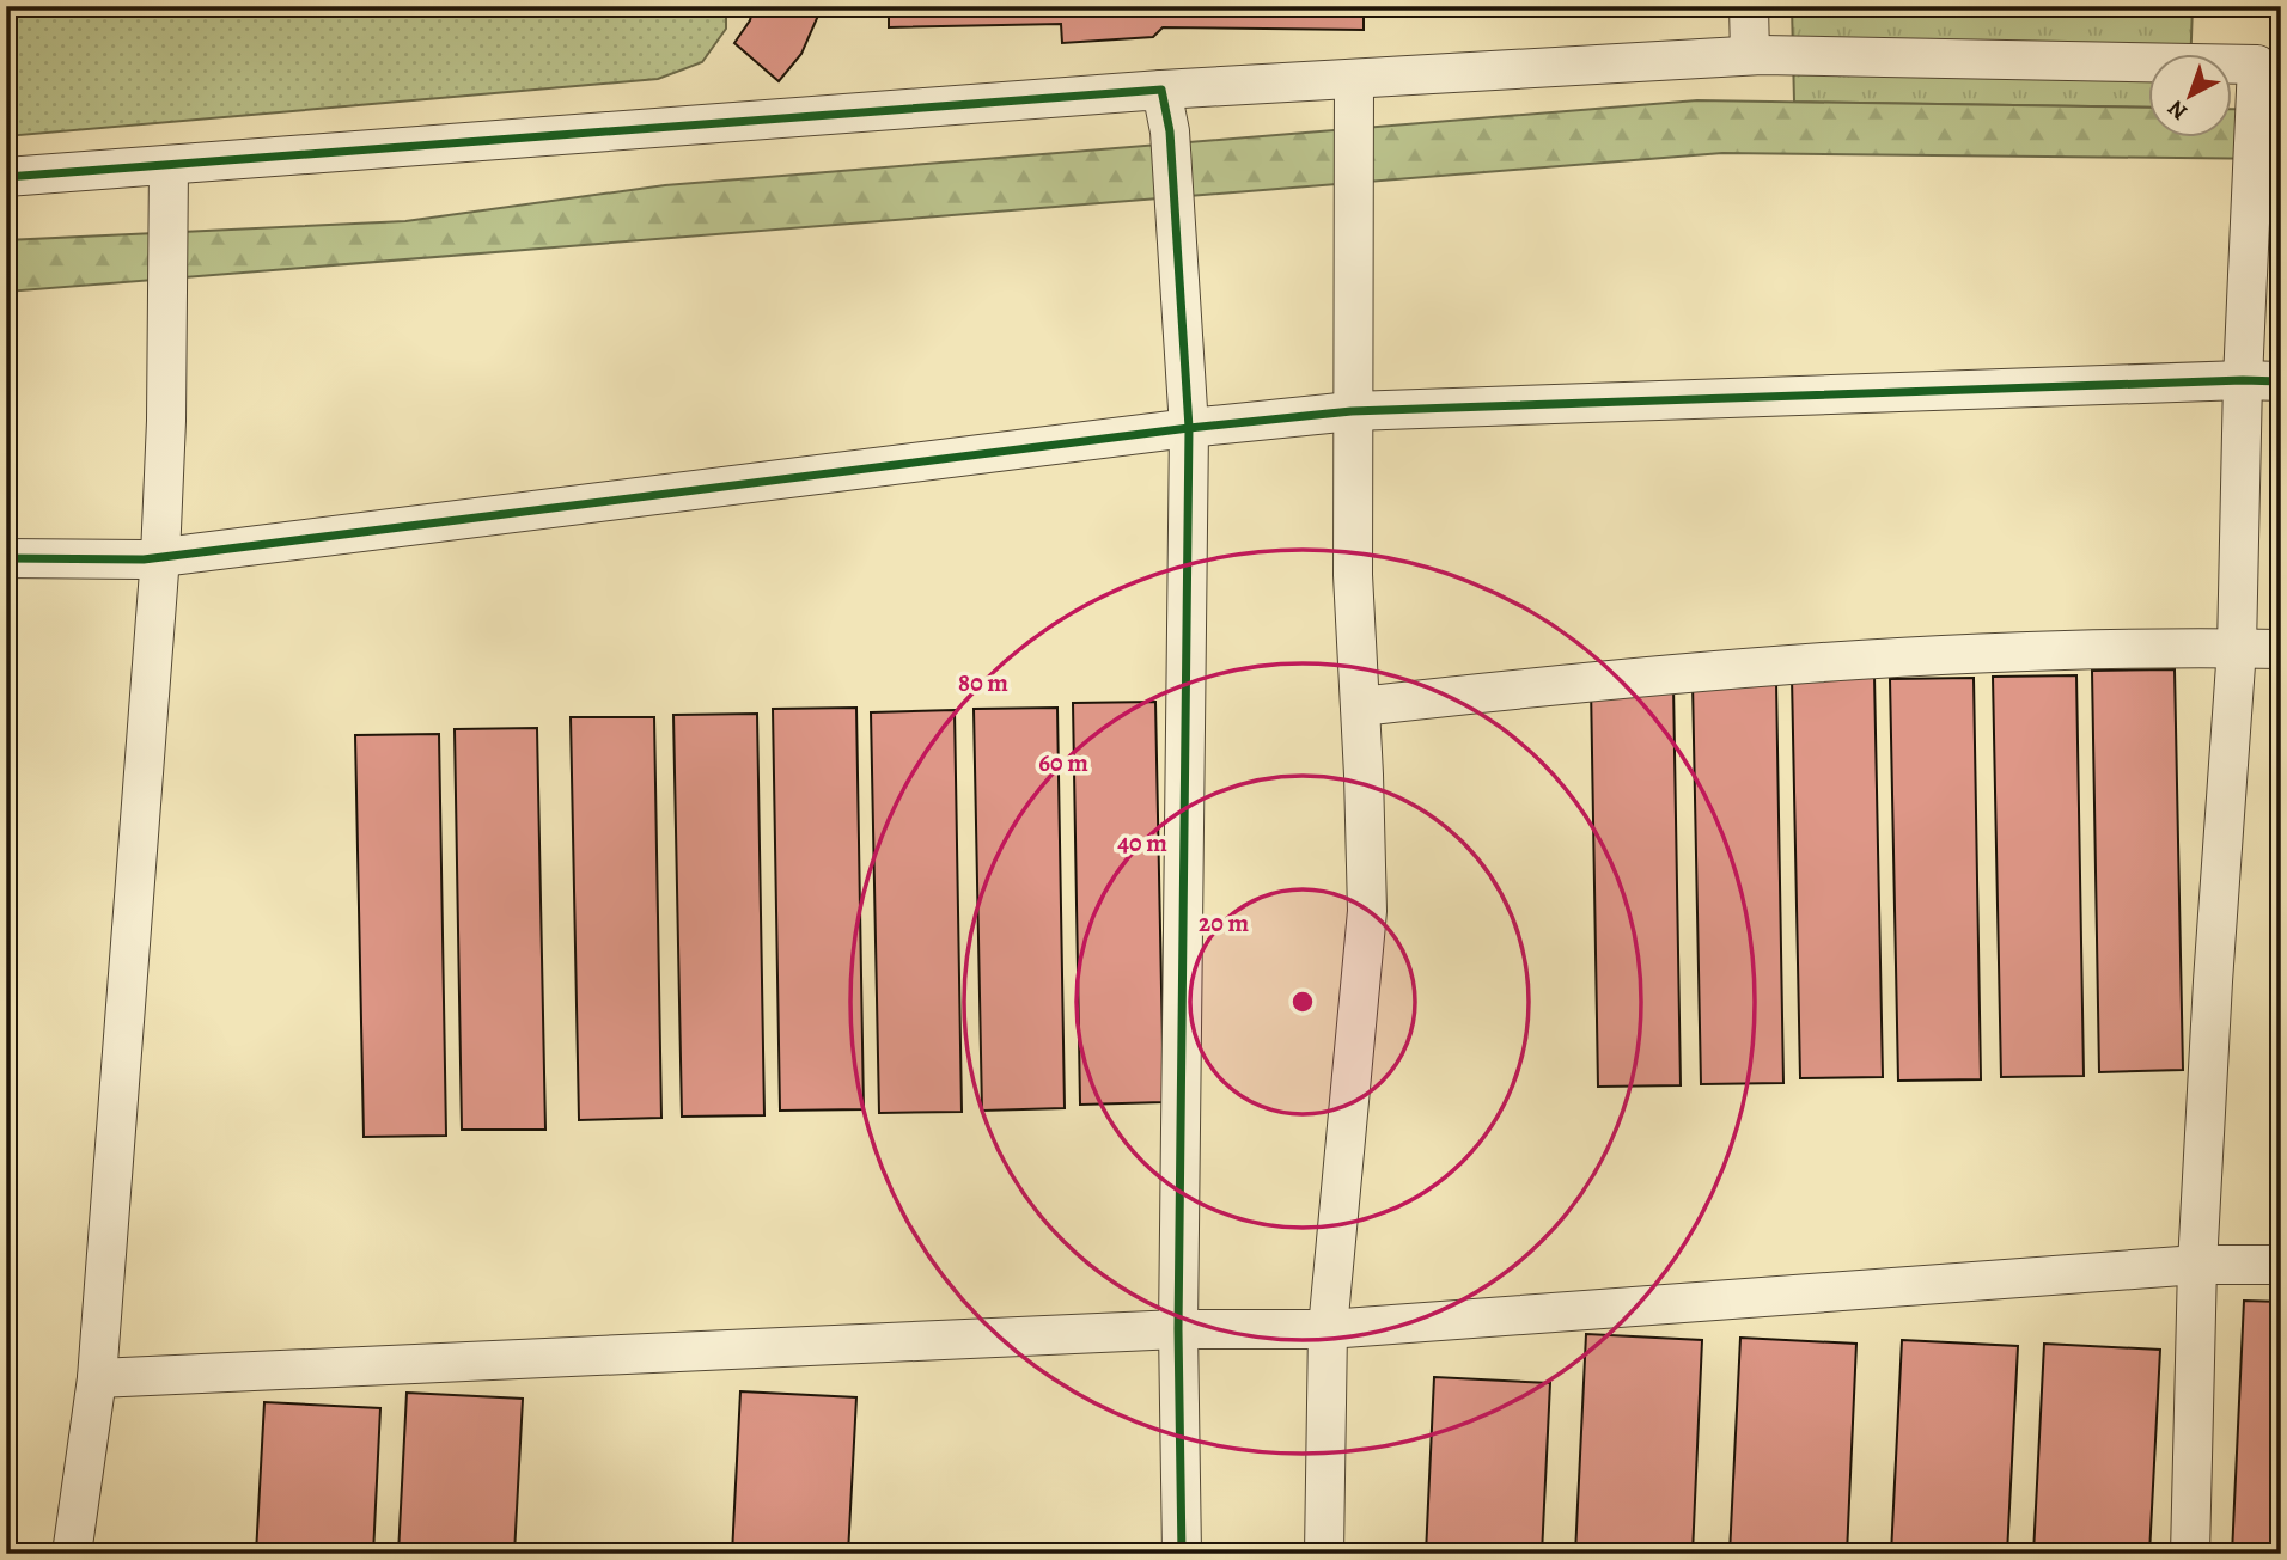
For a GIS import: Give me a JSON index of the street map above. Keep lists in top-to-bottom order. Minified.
{"north":"bottom left","rings":["80 m","60 m","40 m","20 m"]}
